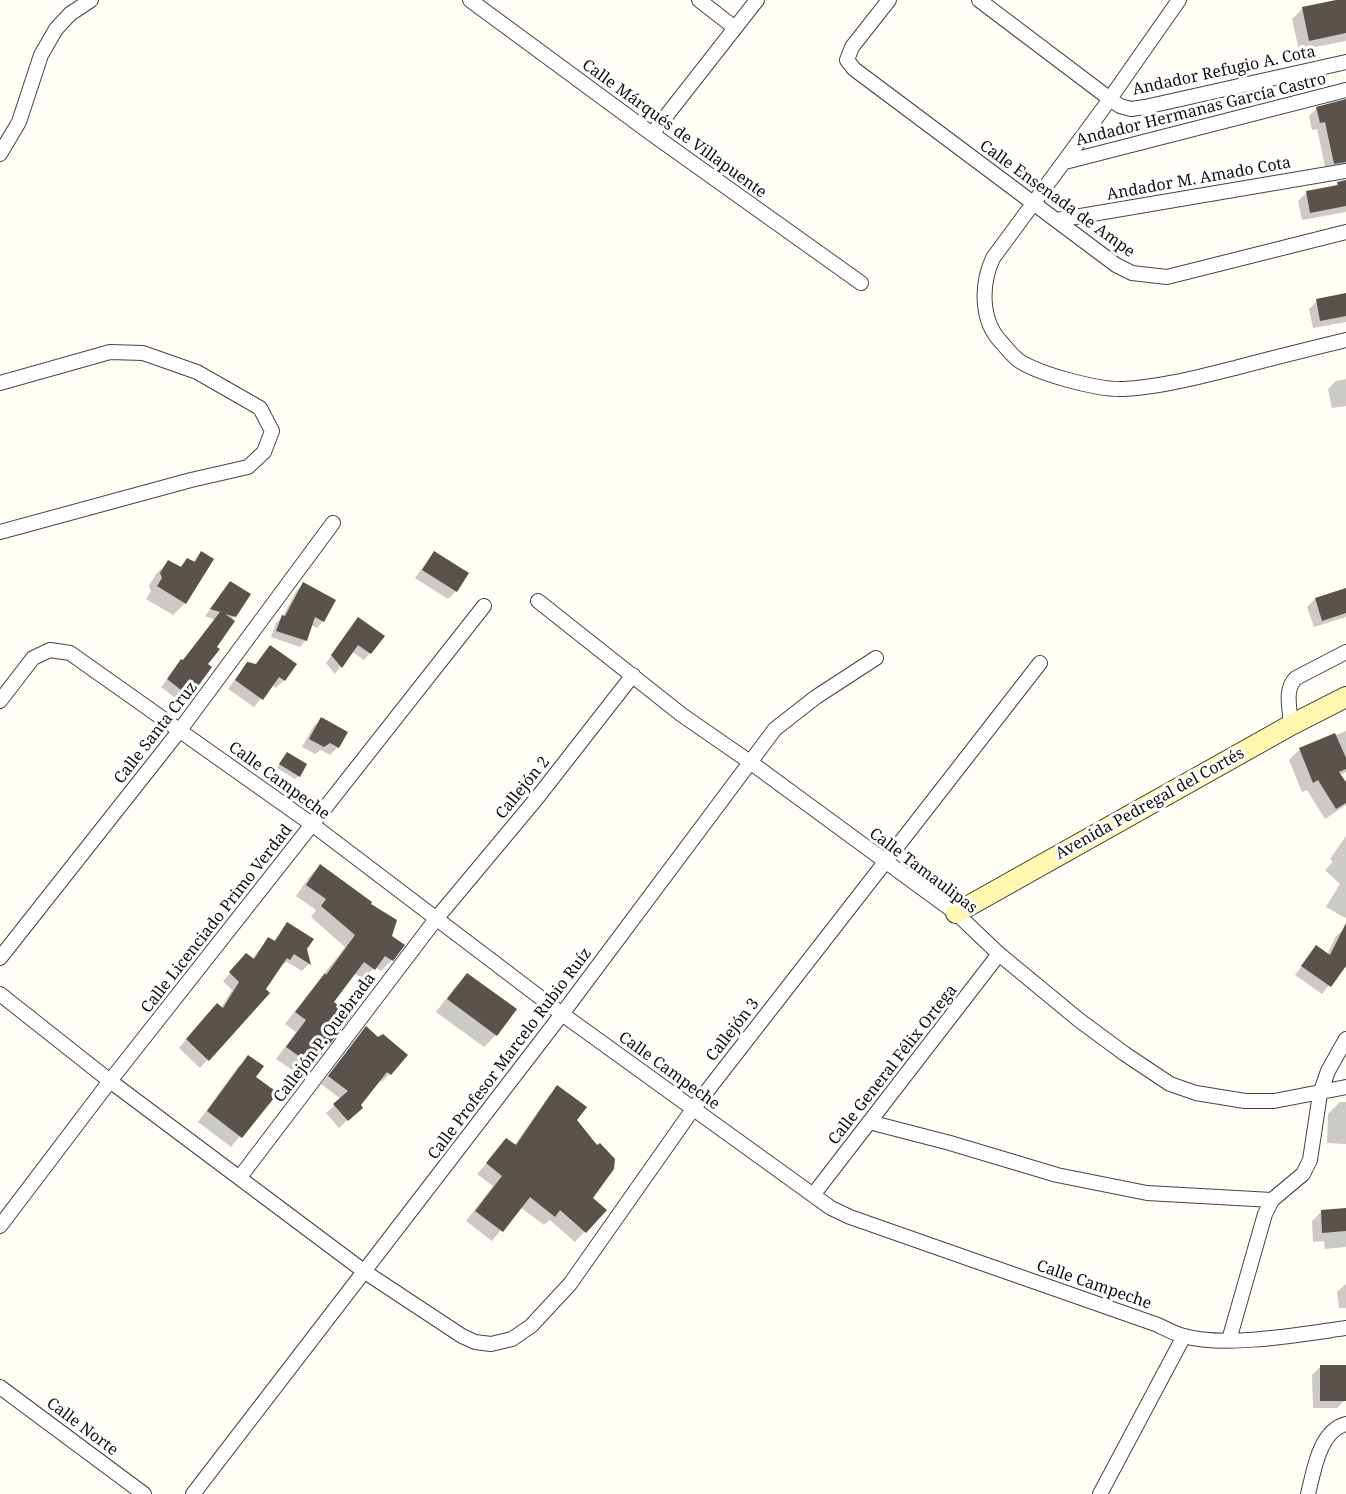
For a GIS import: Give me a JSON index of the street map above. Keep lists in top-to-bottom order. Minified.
{"streets":{"street":["Andador Refugio A. Cota","Andador Hermanas García Castro","Calle Márqués de Villapuente","Andador M. Amado Cota","Calle Ensenada de Ampe","Calle Santa Cruz","Calle Campeche","Callejón 2","Avenida Pedregal del Cortés","Calle Tamaulipas","Calle Licenciado Primo Verdad","Callejón 3","Callejón P. Quebrada","Calle Profesor Marcelo Rubio Ruíz","Calle General Félix Ortega","Calle Norte"]},"crossings":[["Andador M. Amado Cota","Calle Ensenada de Ampe"],["Calle Santa Cruz","Calle Campeche"],["Calle Campeche","Callejón 2"],["Calle Campeche","Calle Licenciado Primo Verdad"],["Calle Campeche","Callejón 3"],["Calle Campeche","Callejón P. Quebrada"],["Calle Campeche","Calle Profesor Marcelo Rubio Ruíz"],["Calle Campeche","Calle General Félix Ortega"],["Callejón 2","Calle Tamaulipas"],["Callejón 2","Callejón P. Quebrada"],["Avenida Pedregal del Cortés","Calle Tamaulipas"],["Calle Tamaulipas","Callejón 3"],["Calle Tamaulipas","Calle Profesor Marcelo Rubio Ruíz"],["Calle Tamaulipas","Calle General Félix Ortega"],["Calle Licenciado Primo Verdad","Callejón 3"],["Callejón 3","Callejón P. Quebrada"],["Callejón 3","Calle Profesor Marcelo Rubio Ruíz"]]}
